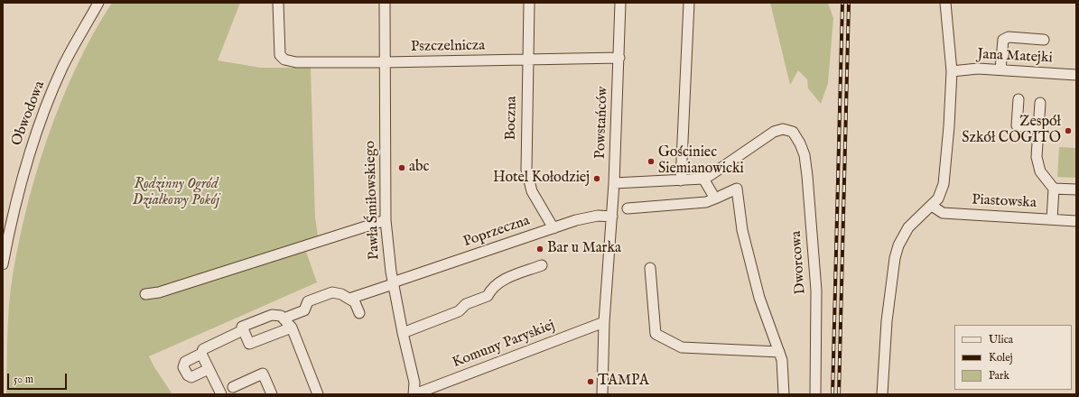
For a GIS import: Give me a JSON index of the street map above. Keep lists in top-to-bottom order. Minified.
{"streets":{"street":["Pszczelnicza","Jana Matejki","Obwodowa","Boczna","Powstańców","Pawła Śmiłowskiego","Piastowska","Poprzeczna","Dworcowa","Komuny Paryskiej"]},"crossings":[["Pszczelnicza","Boczna"],["Pszczelnicza","Powstańców"],["Pszczelnicza","Pawła Śmiłowskiego"],["Boczna","Poprzeczna"],["Powstańców","Poprzeczna"],["Powstańców","Komuny Paryskiej"],["Pawła Śmiłowskiego","Poprzeczna"],["Pawła Śmiłowskiego","Komuny Paryskiej"]],"parks":["Rodzinny Ogród Działkowy Pokój"],"places":["Zespół Szkół COGITO","Gościniec Siemianowicki","abc","Hotel Kołodziej","Bar u Marka","TAMPA"],"legend":["Ulica","Kolej","Park"],"scale_bar":"50 m"}
